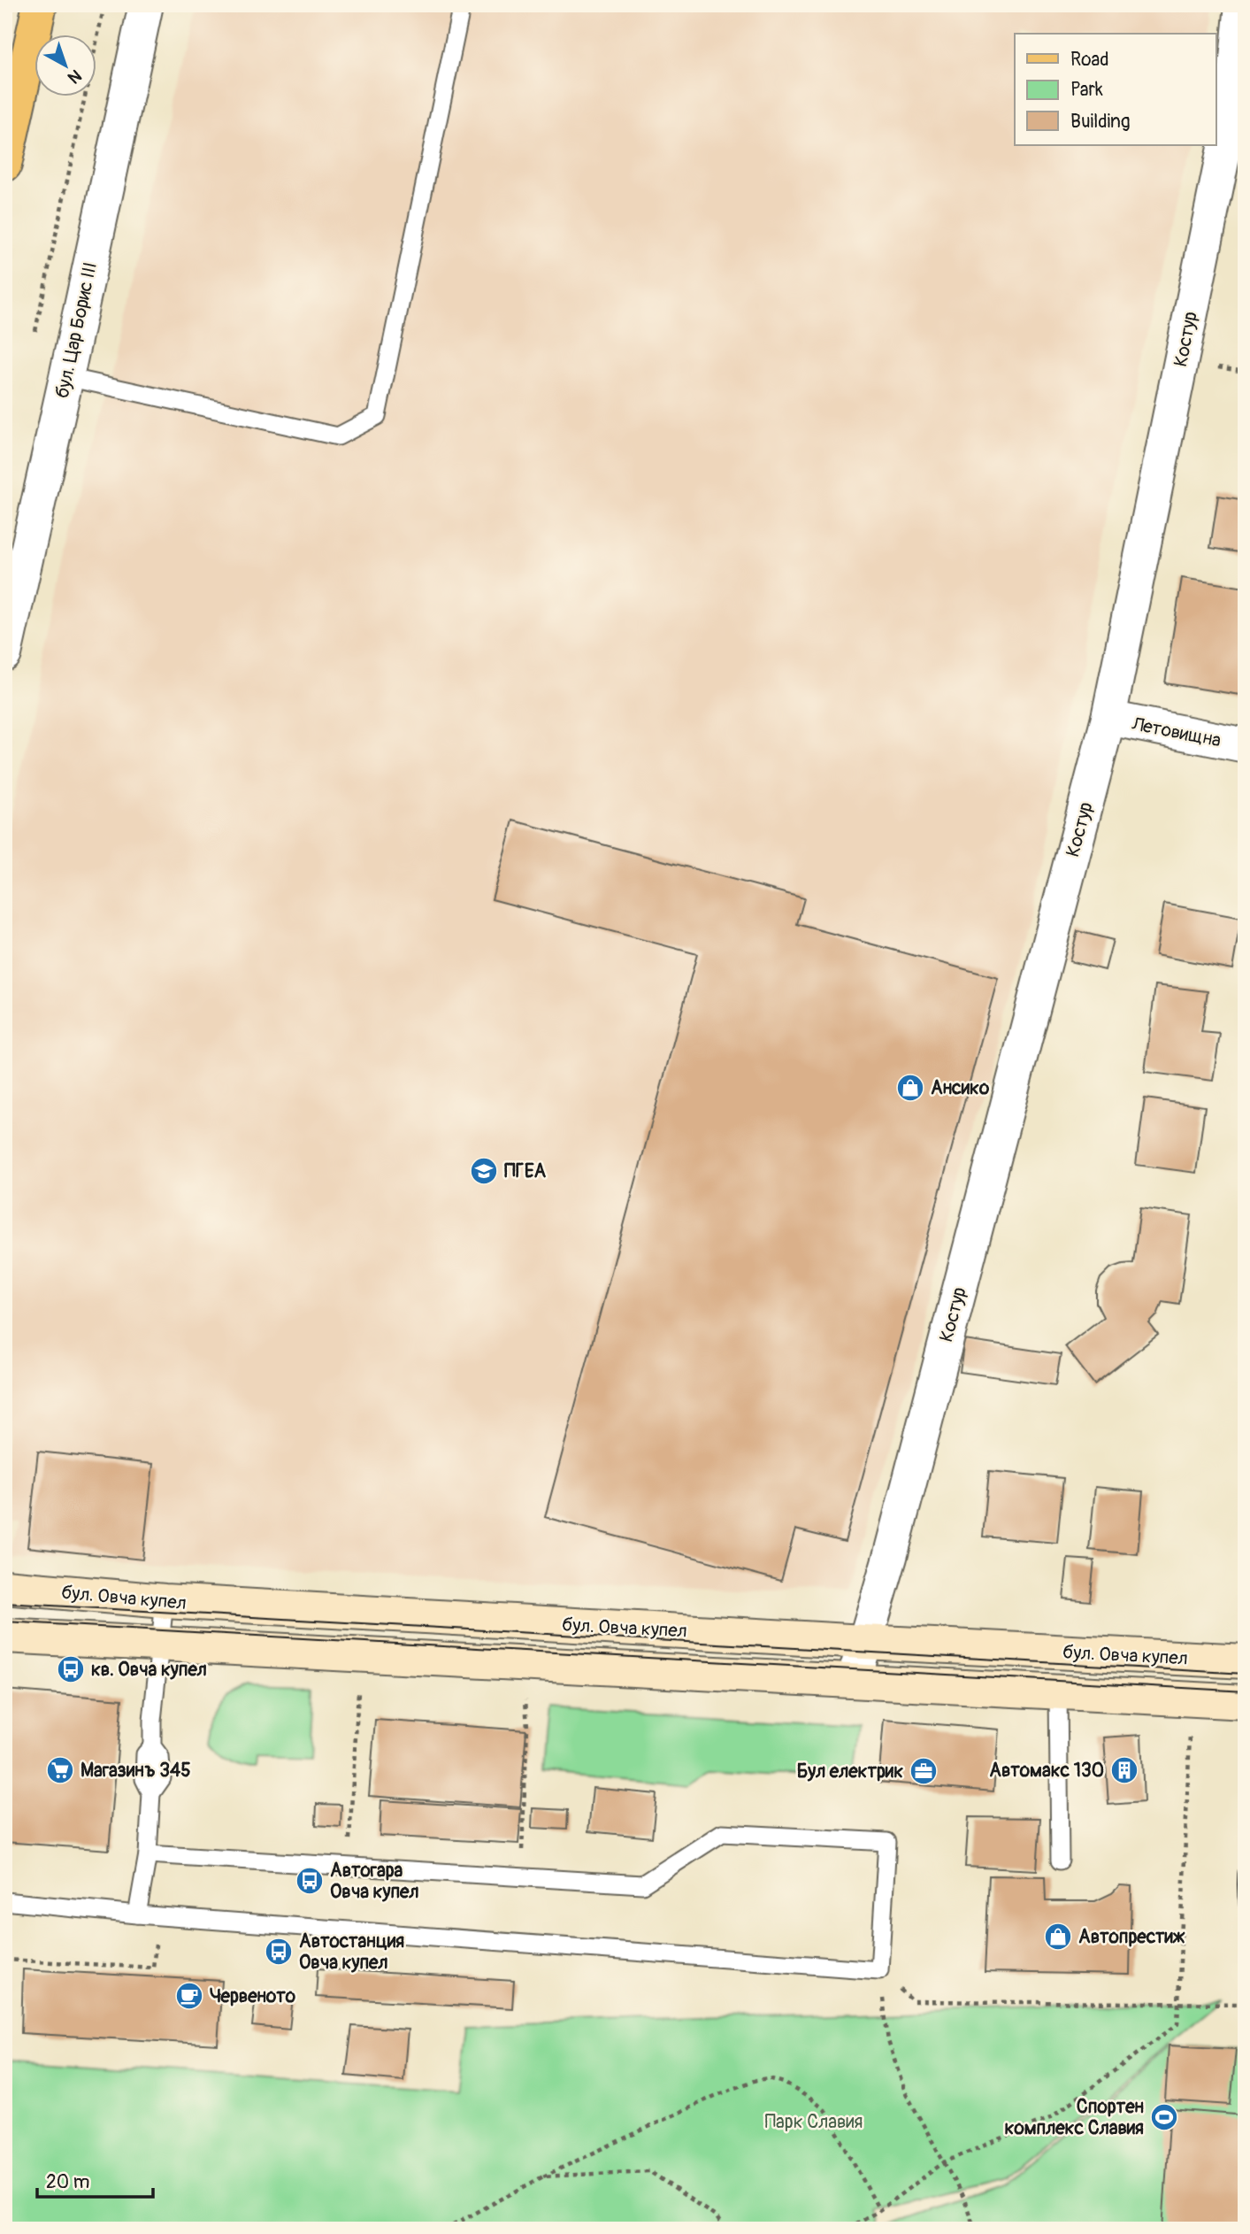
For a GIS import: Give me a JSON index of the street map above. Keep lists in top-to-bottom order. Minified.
{"streets":{"main road":["бул. Овча купел"],"street":["бул. Цар Борис III","Костур","Летовищна"]},"crossings":[["Костур","Летовищна"],["Костур","бул. Овча купел"]],"parks":["Парк Славия"],"places":{"shop":["Ансико","Автопрестиж"],"school or university":["ПГЕА"],"bus stop":["кв. Овча купел","Автогара Овча купел","Автостанция Овча купел"],"supermarket":["Магазинъ 345"],"building":["Автомакс 130"],"office":["Бул електрик"],"cafe":["Червеното"],"sports":["Спортен комплекс Славия"]},"legend":["Road","Park","Building"],"scale_bar":"20 m","north":"bottom right"}
